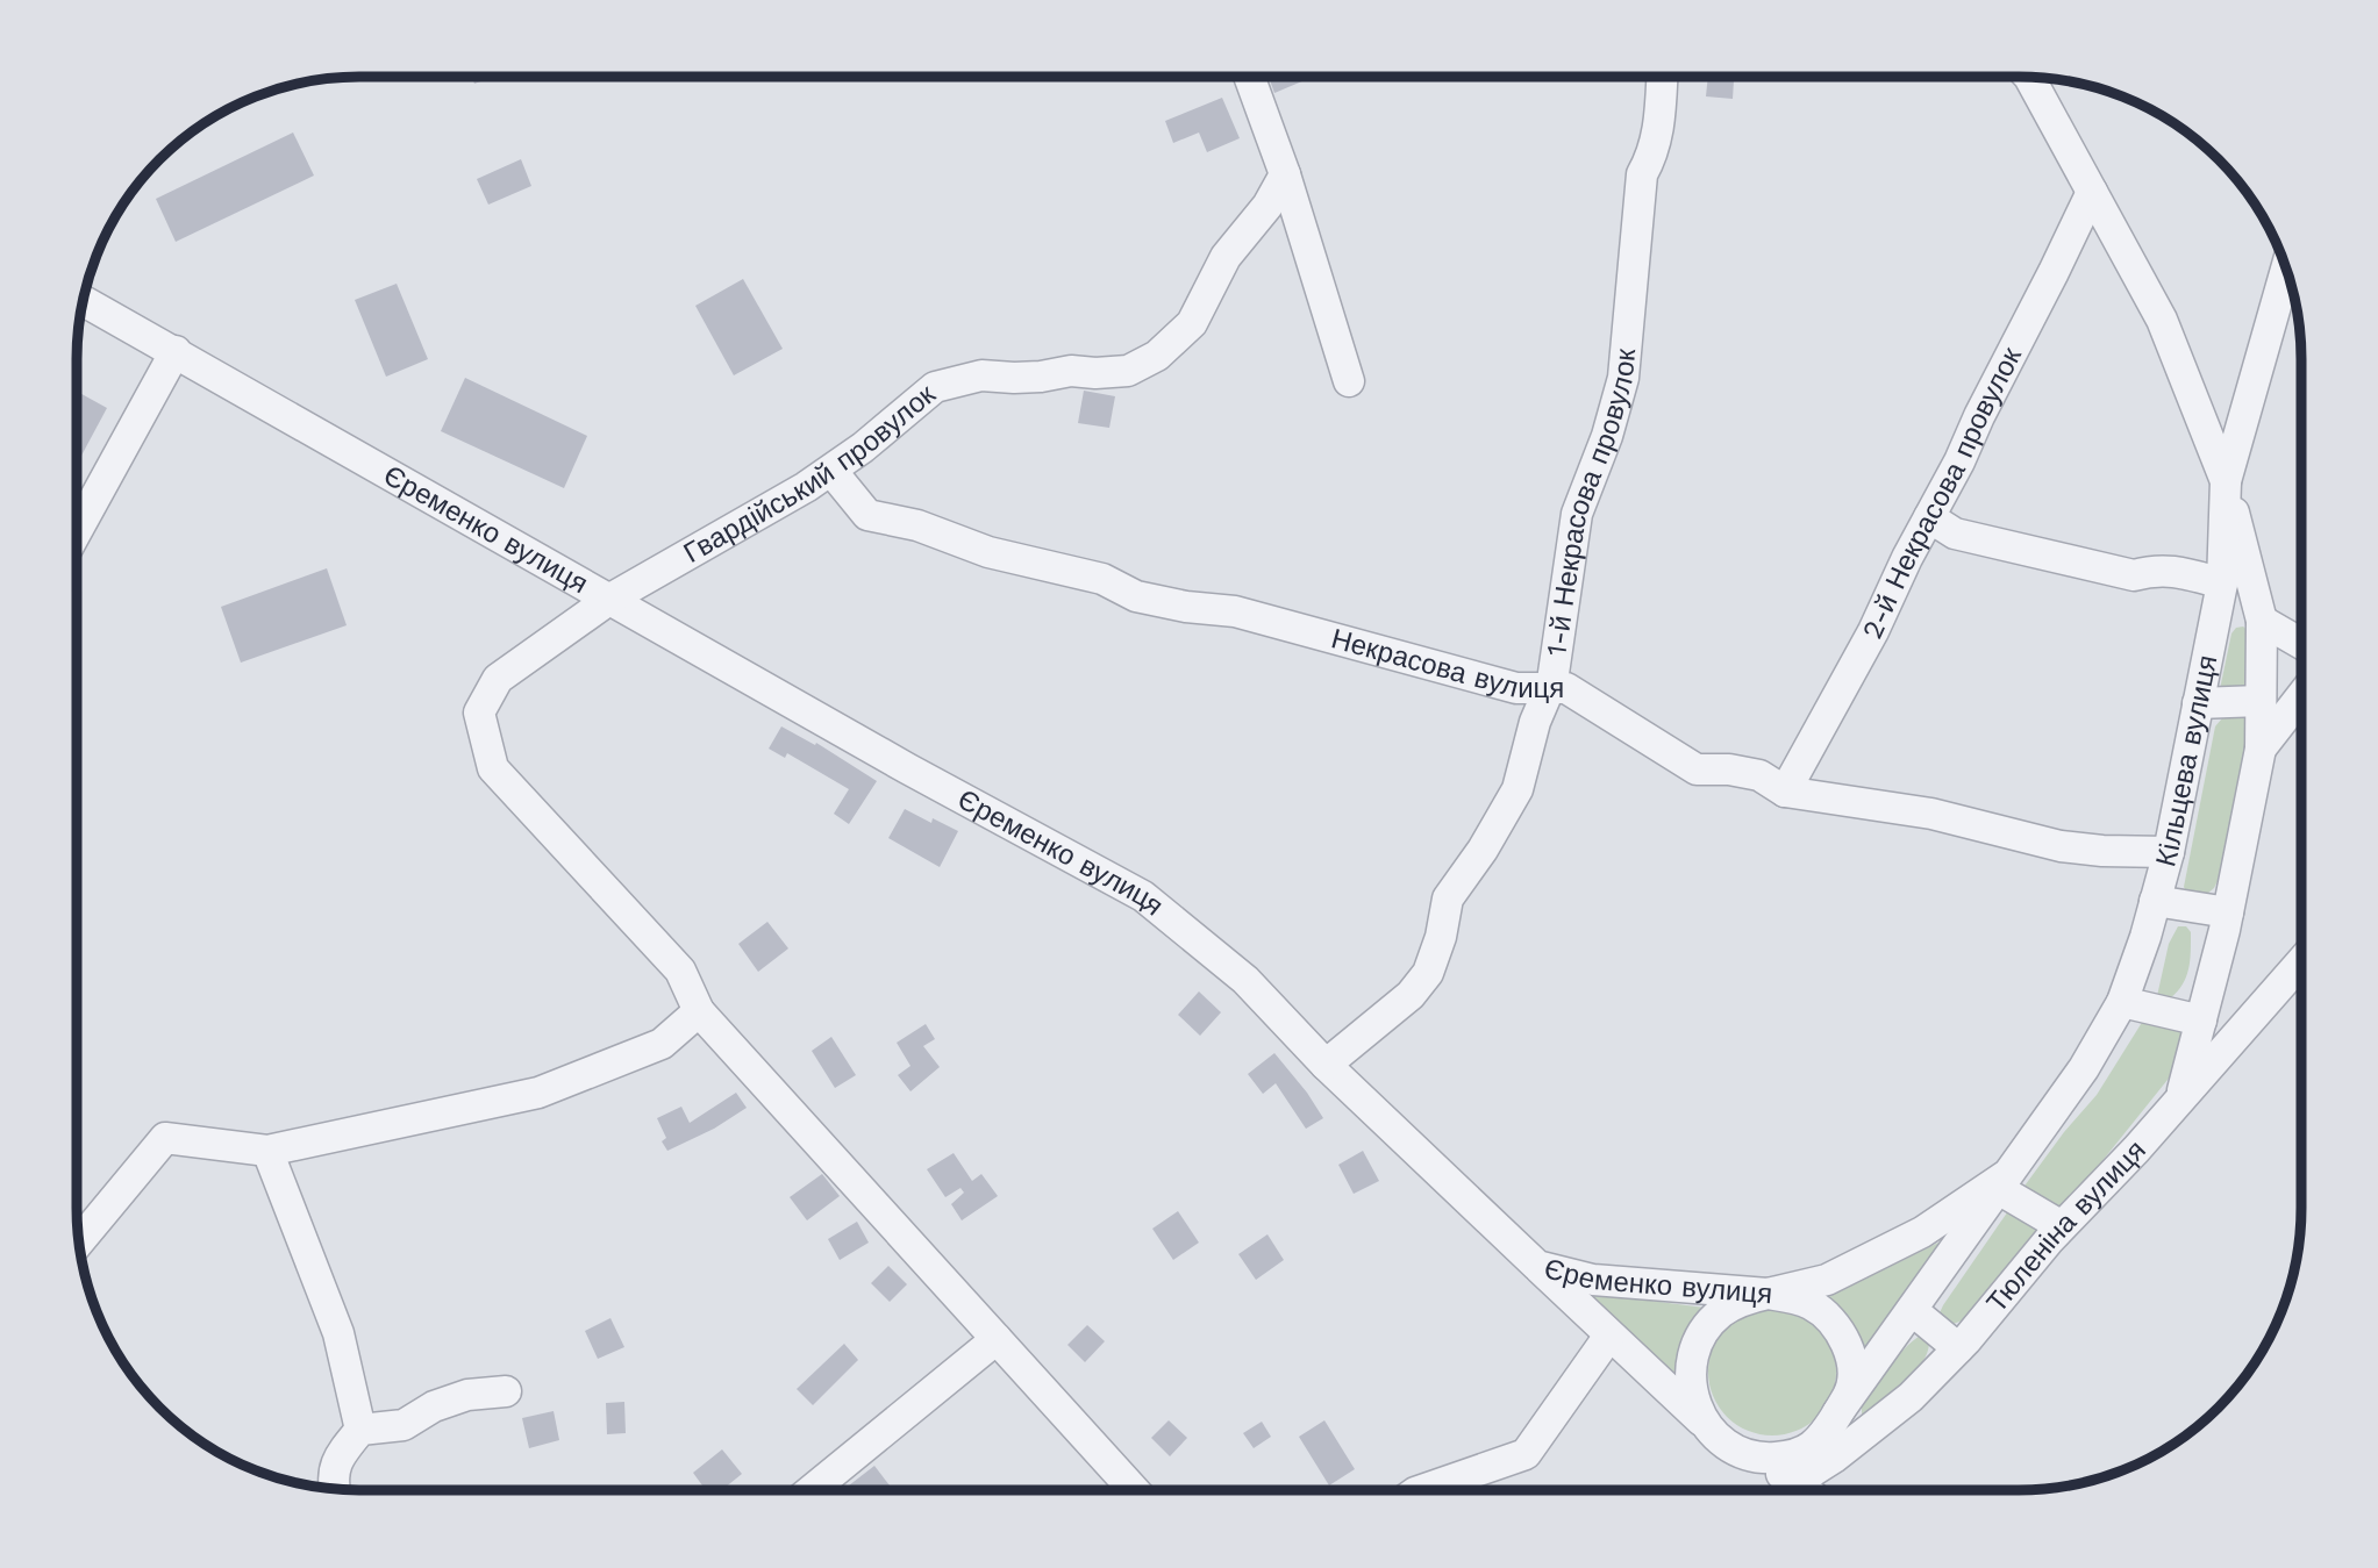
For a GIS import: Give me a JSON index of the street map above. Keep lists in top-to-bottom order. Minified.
{"streets":{"street":["Гвардійський провулок","2-й Некрасова провулок","1-й Некрасова провулок","Єременко вулиця","Некрасова вулиця","Кільцева вулиця","Тюленіна вулиця"]},"crossings":[["Гвардійський провулок","Єременко вулиця"],["Гвардійський провулок","Некрасова вулиця"],["2-й Некрасова провулок","Некрасова вулиця"],["2-й Некрасова провулок","Кільцева вулиця"],["1-й Некрасова провулок","Єременко вулиця"],["1-й Некрасова провулок","Некрасова вулиця"],["Єременко вулиця","Кільцева вулиця"],["Некрасова вулиця","Кільцева вулиця"]]}
